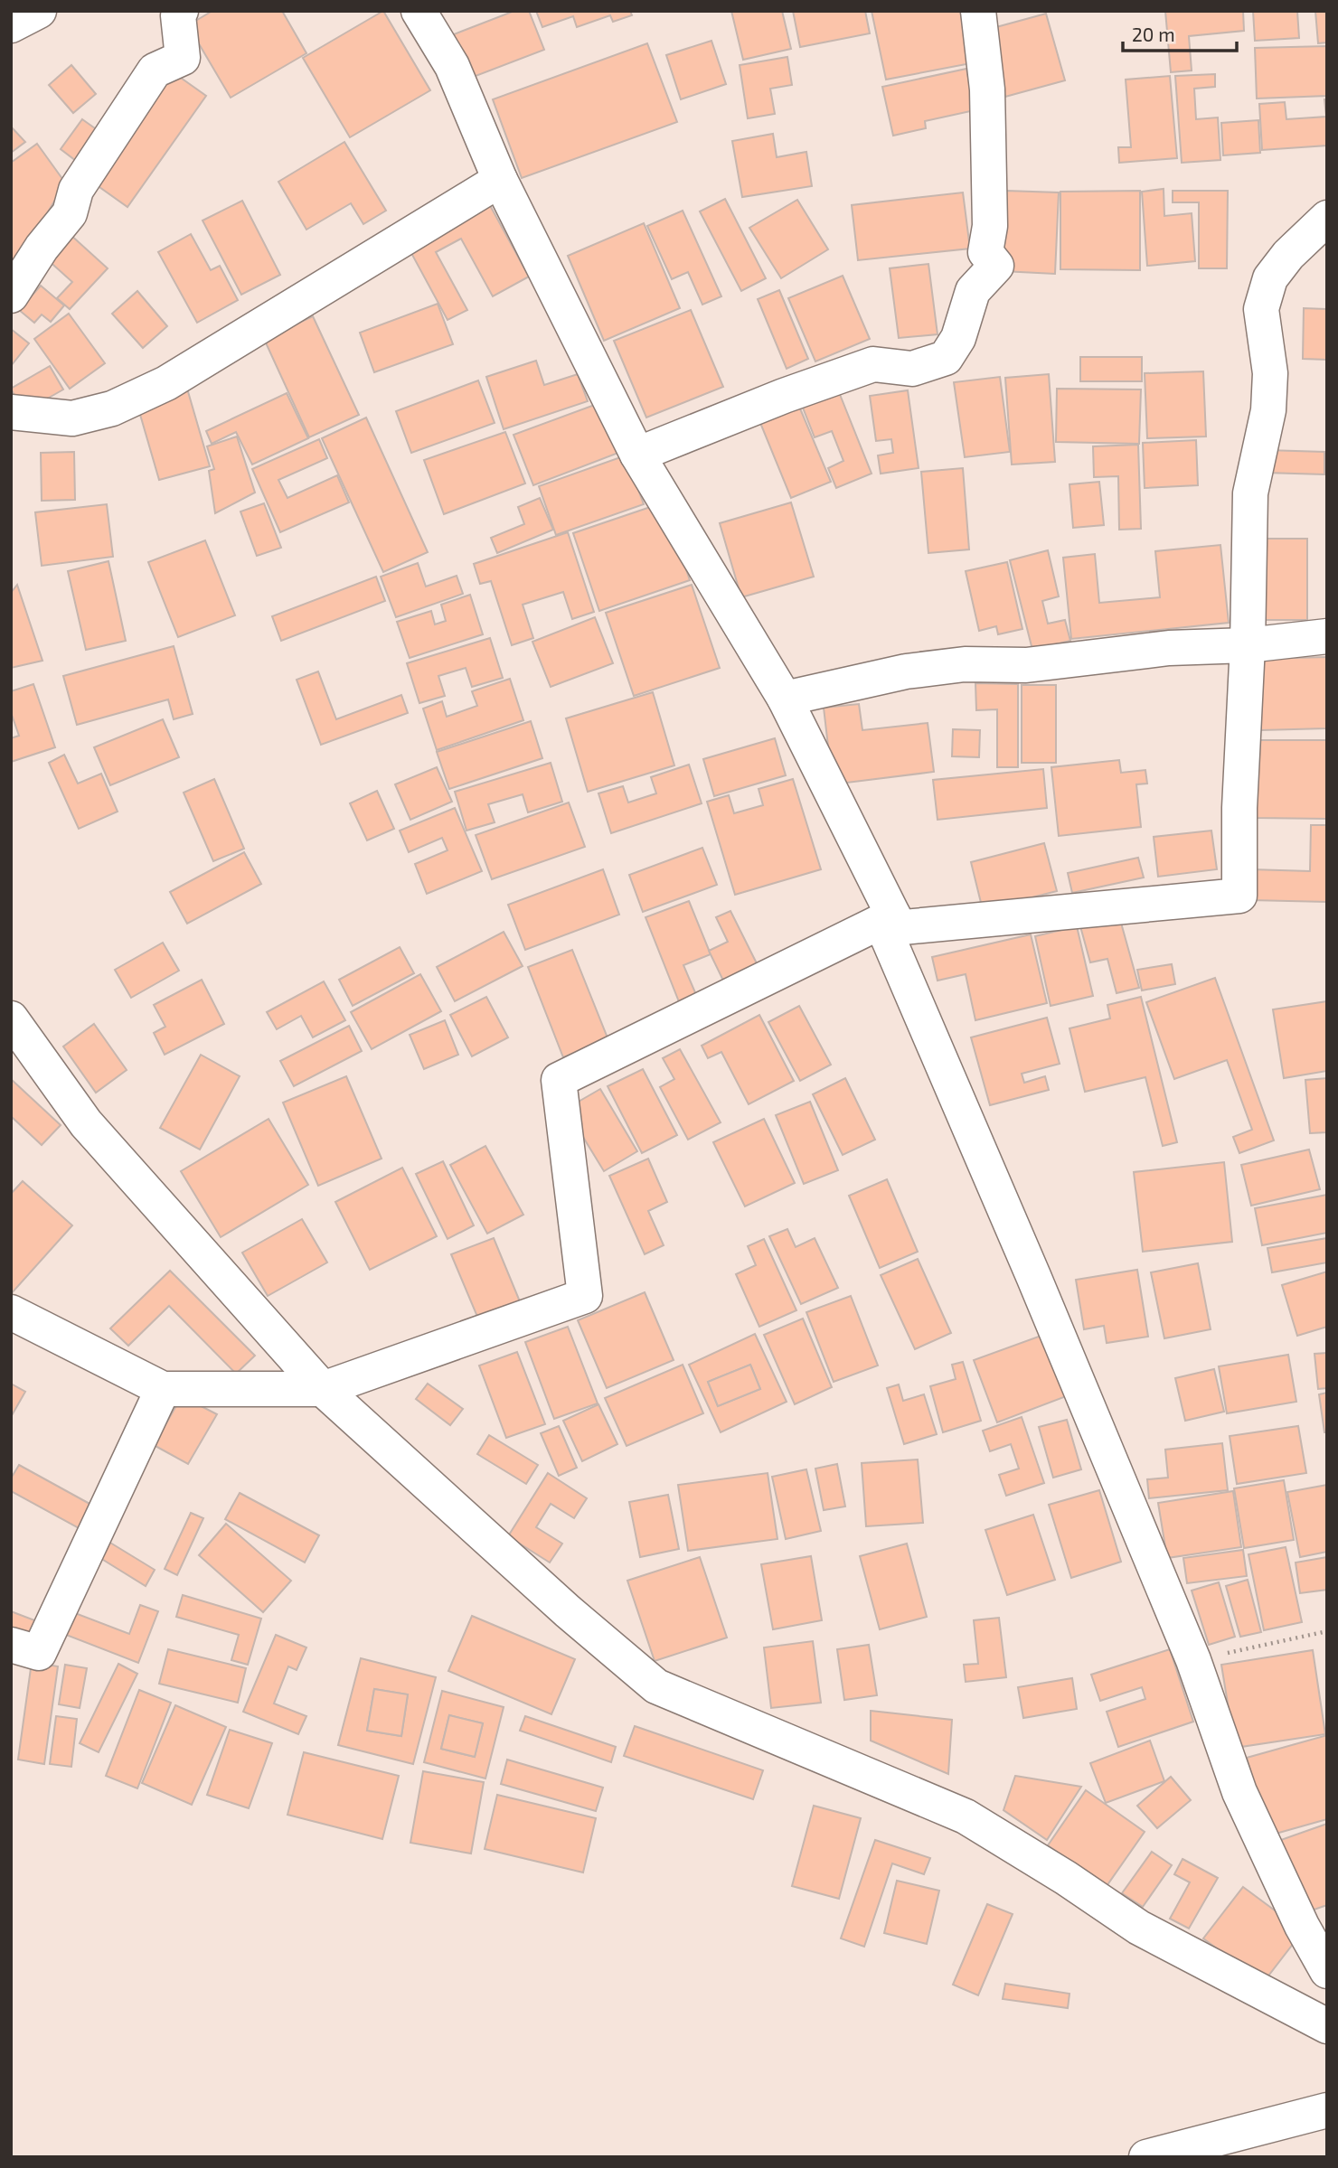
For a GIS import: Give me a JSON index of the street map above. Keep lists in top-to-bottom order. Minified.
{"scale_bar":"20 m"}
